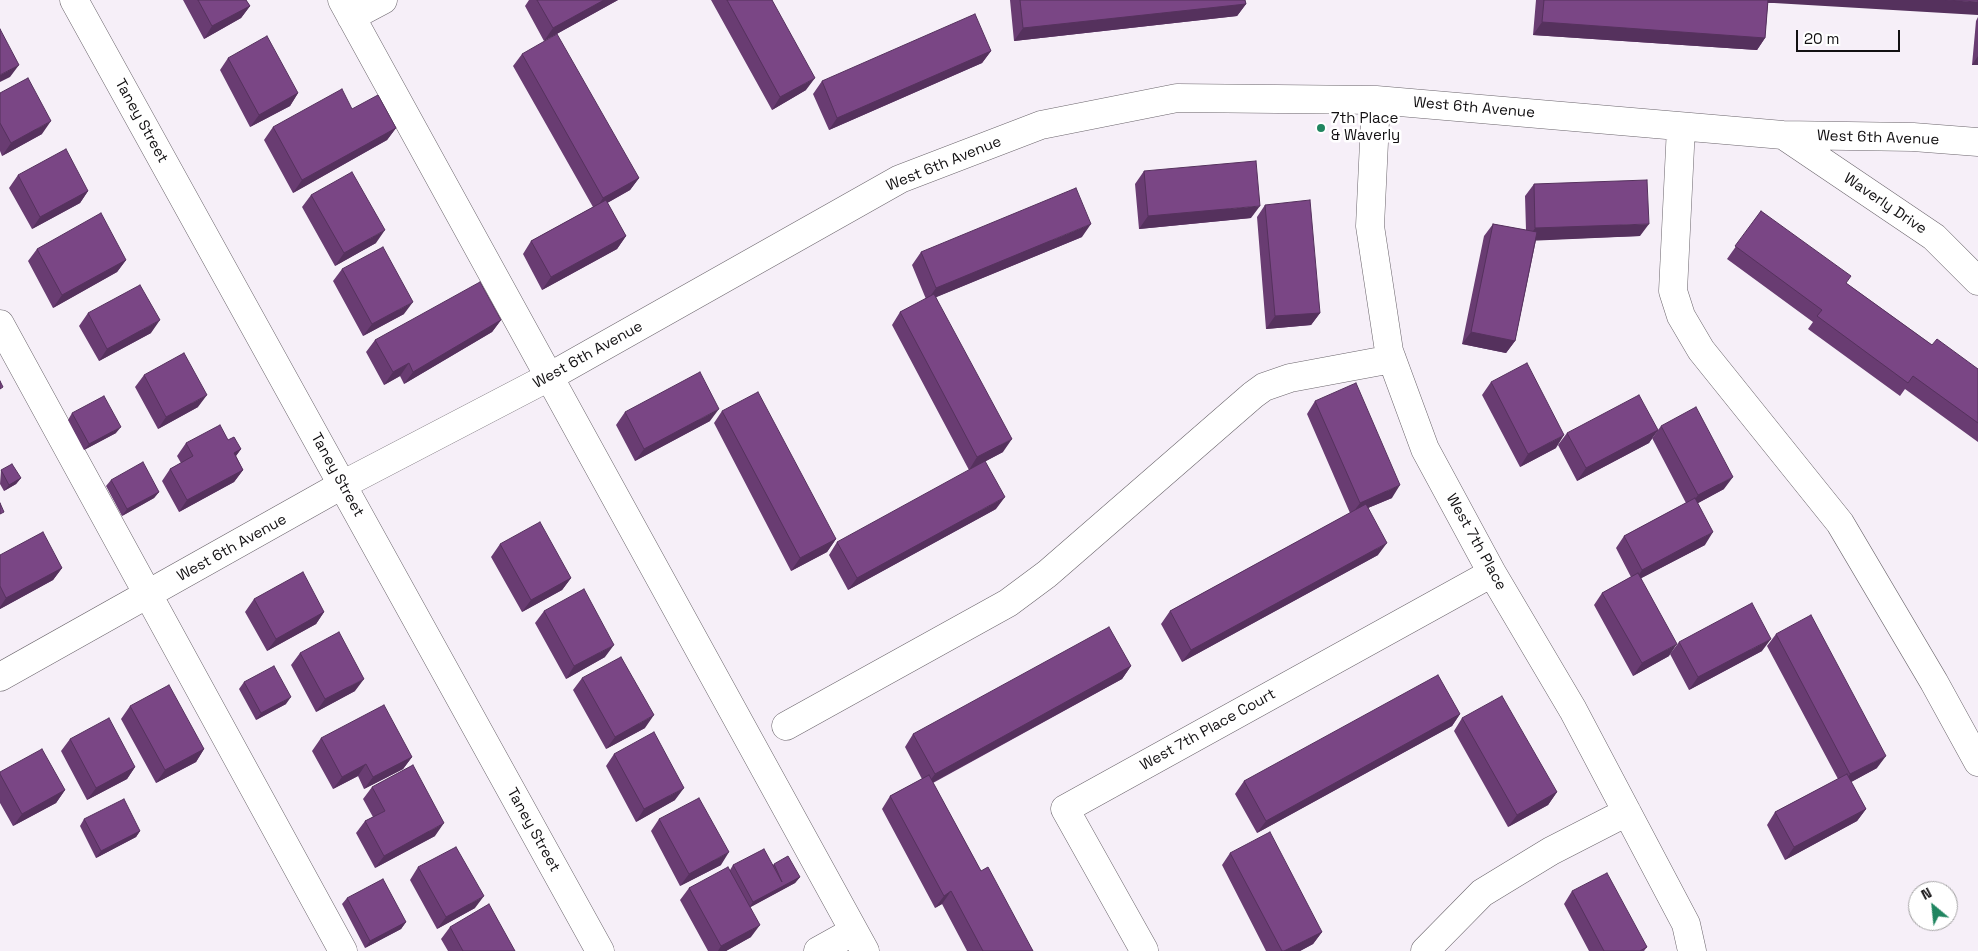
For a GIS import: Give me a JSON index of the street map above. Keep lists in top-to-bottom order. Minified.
{"streets":{"street":["West 6th Avenue","Taney Street","Waverly Drive","West 7th Place","West 7th Place Court"]},"crossings":[["West 6th Avenue","Taney Street"],["West 6th Avenue","Waverly Drive"],["West 6th Avenue","West 7th Place"],["West 7th Place","West 7th Place Court"]],"places":["7th Place & Waverly"],"scale_bar":"20 m","north":"top left"}
